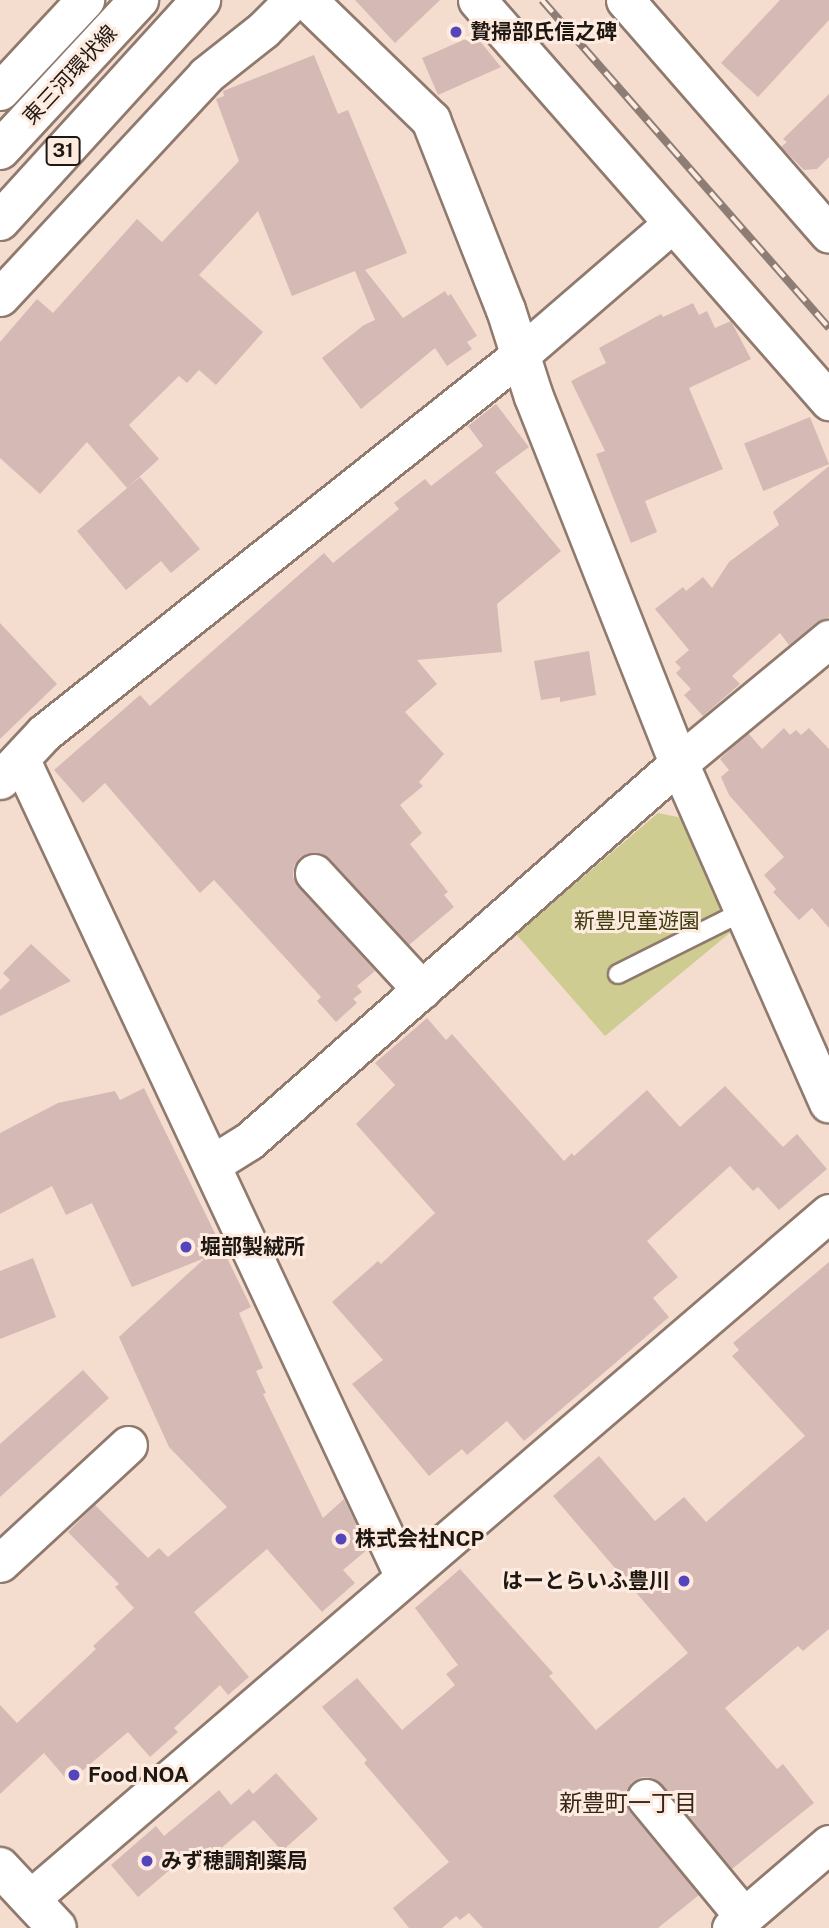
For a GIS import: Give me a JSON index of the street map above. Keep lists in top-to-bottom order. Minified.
{"streets":{"street":["東三河環状線","31"]},"districts":["新豊町一丁目"],"parks":["新豊児童遊園"],"places":["贄掃部氏信之碑","堀部製絨所","株式会社NCP","はーとらいふ豊川","Food NOA","みず穂調剤薬局"]}
